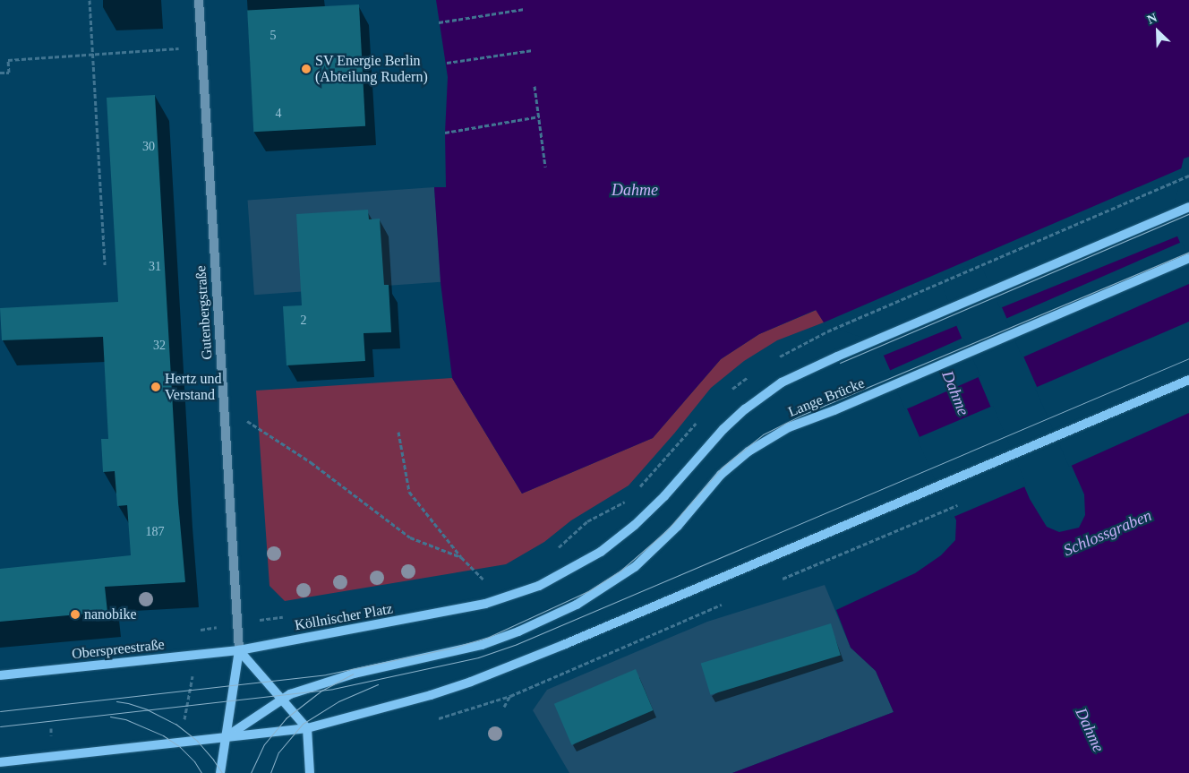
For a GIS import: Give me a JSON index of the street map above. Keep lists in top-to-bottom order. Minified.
{"streets":{"main road":["Lange Brücke","Köllnischer Platz","Oberspreestraße"],"street":["Gutenbergstraße"]},"crossings":[["Gutenbergstraße","Köllnischer Platz"],["Gutenbergstraße","Oberspreestraße"],["Lange Brücke","Köllnischer Platz"],["Köllnischer Platz","Oberspreestraße"]],"water":["Dahme","Schlossgraben"],"places":["SV Energie Berlin (Abteilung Rudern)","Hertz und Verstand","nanobike"],"house_numbers":["5","4","30","31","2","32","187"],"north":"top left"}
